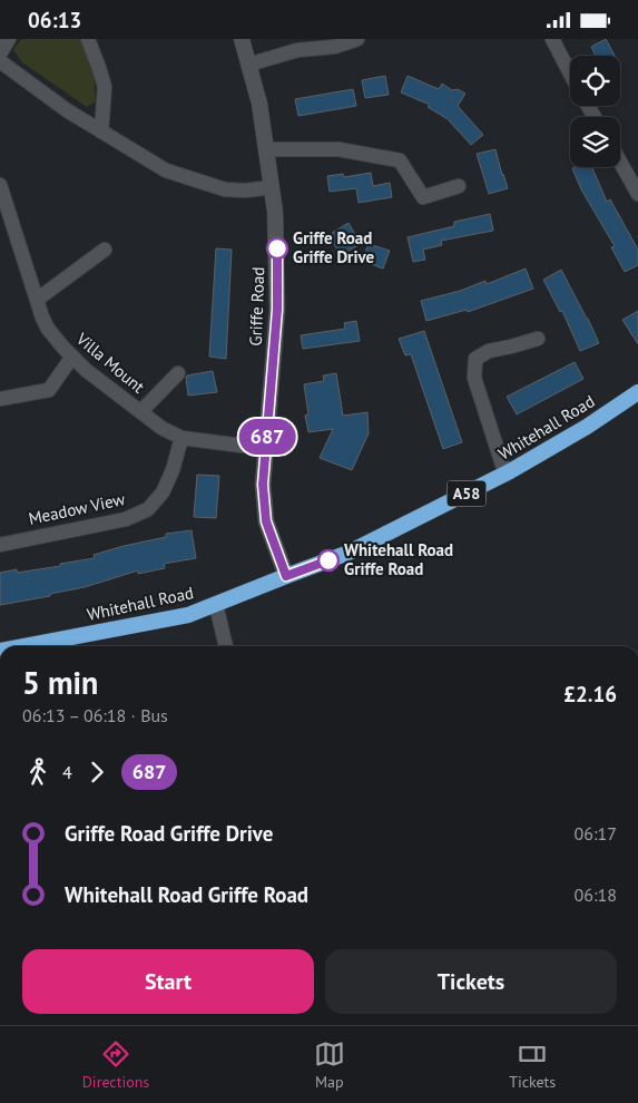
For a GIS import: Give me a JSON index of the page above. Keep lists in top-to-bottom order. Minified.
{"streets":{"highway":["Whitehall Road","A58"],"street":["Griffe Road","Villa Mount","Meadow View"]},"crossings":[["Griffe Road","Villa Mount"],["Griffe Road","Whitehall Road"],["Villa Mount","Meadow View"]],"places":["Griffe Road Griffe Drive","Whitehall Road Griffe Road"],"lines":["bus line 687"],"page":{"status":"06:13","on_map":"687","heading":["5 min","06:13 – 06:18 · Bus","£2.16"],"legs":["4","687"],"list":[{"name":"Griffe Road Griffe Drive","value":"06:17"},{"name":"Whitehall Road Griffe Road","value":"06:18"}],"buttons":["Start","Tickets"],"tabs":["Directions","Map","Tickets"]}}
